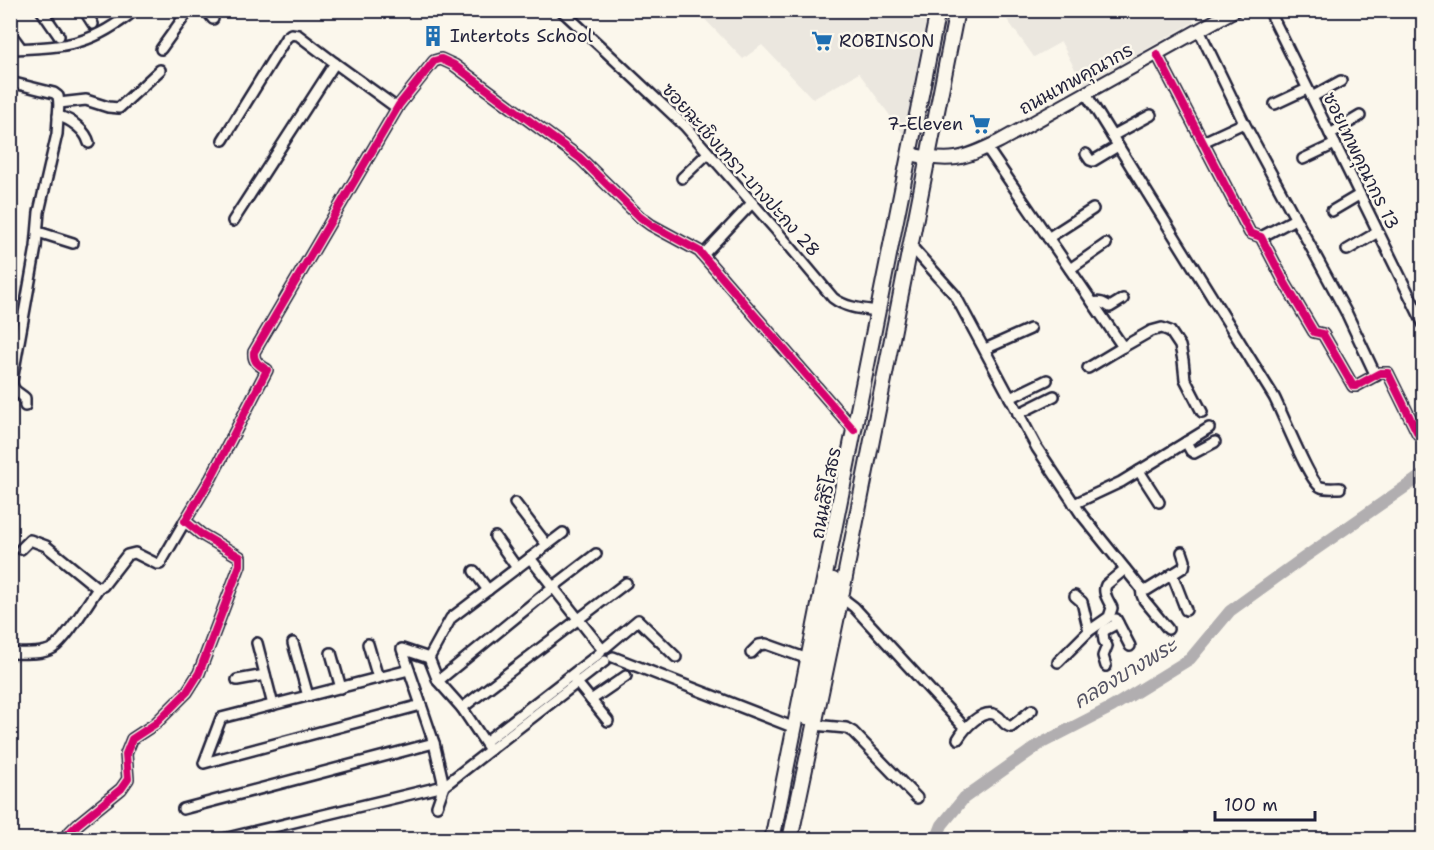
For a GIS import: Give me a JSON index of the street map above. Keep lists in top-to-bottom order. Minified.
{"streets":{"highway":["ถนนสิริโสธร"],"main road":["ถนนเทพคุณากร"],"street":["ซอยเทพคุณากร 13","ซอยฉะเชิงเทรา-บางปะกง 28"]},"crossings":[["ถนนเทพคุณากร","ถนนสิริโสธร"],["ซอยฉะเชิงเทรา-บางปะกง 28","ถนนสิริโสธร"]],"water":["คลองบางพระ"],"places":{"building":["Intertots School"],"supermarket":["ROBINSON","7-Eleven"]},"scale_bar":"100 m"}
